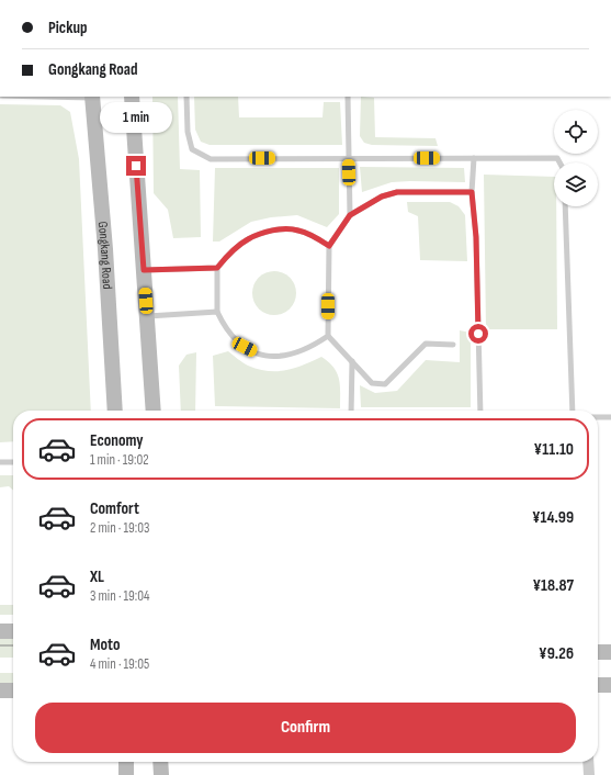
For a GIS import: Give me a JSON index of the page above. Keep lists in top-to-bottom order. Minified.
{"streets":{"main road":["Gongkang Road"]},"page":{"banner":["Pickup","Gongkang Road"],"bubble":"1 min","list":[{"name":"Economy","note":"1 min · 19:02","value":"¥11.10"},{"name":"Comfort","note":"2 min · 19:03","value":"¥14.99"},{"name":"XL","note":"3 min · 19:04","value":"¥18.87"},{"name":"Moto","note":"4 min · 19:05","value":"¥9.26"}],"buttons":"Confirm"}}
